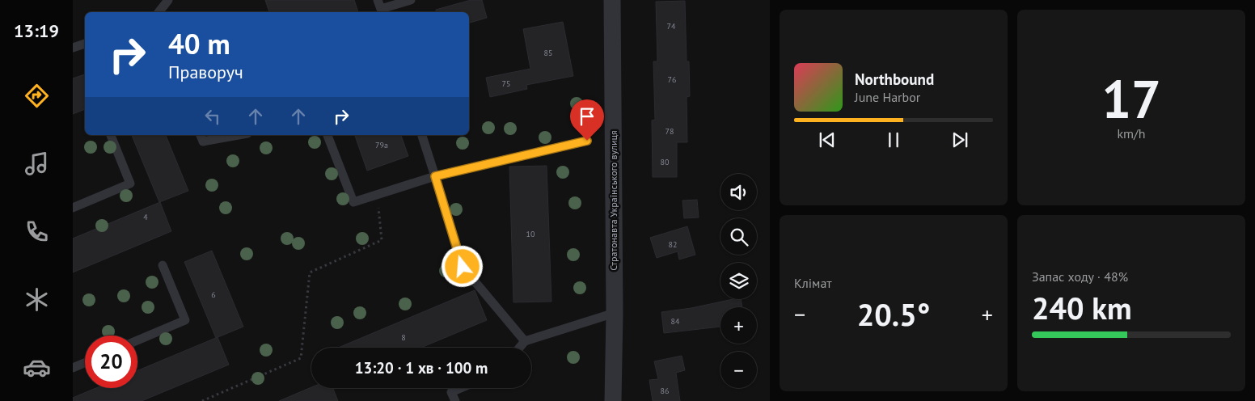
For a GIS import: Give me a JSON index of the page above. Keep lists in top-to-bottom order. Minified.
{"streets":{"street":["Стратонавта Українського вулиця"]},"house_numbers":["74","85","76","75","78","79а","80","4","10","82","6","84","8","86"],"page":{"tabs":"13:19","tile":[["17","km/h"],"Клімат",["Запас ходу · 48%","240 km"]],"turn":["40 m","Праворуч"],"song":["Northbound","June Harbor"],"map_buttons":["+","−"],"heat":["−","20.5°","+"],"limit":"20","trip":"13:20 · 1 хв · 100 m"}}
